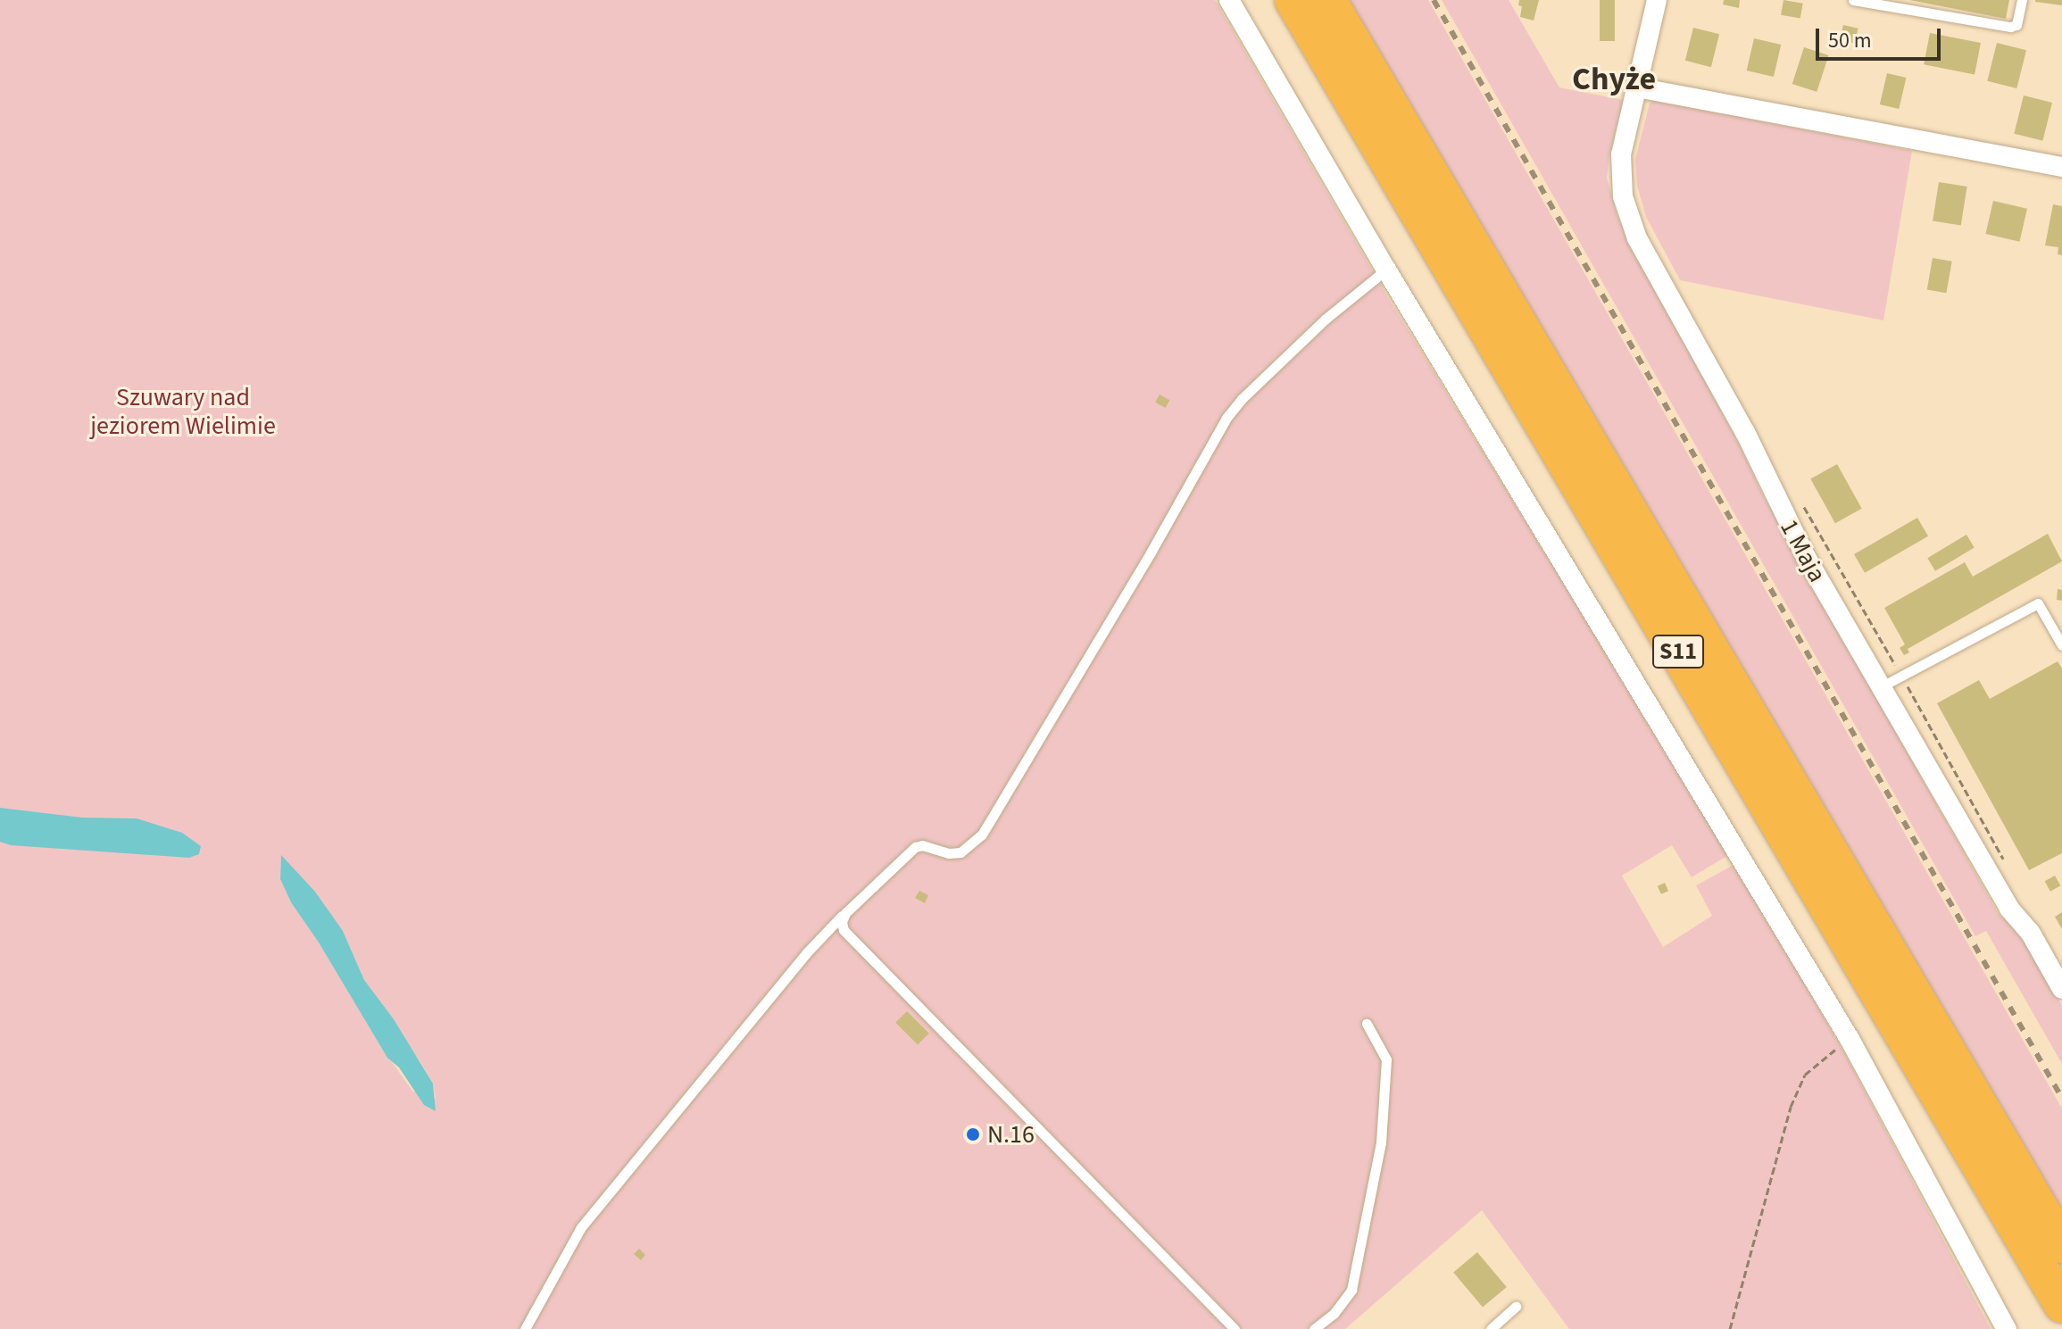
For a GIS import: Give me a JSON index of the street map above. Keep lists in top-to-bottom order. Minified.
{"streets":{"highway":["S11"],"street":["1 Maja"]},"districts":["Chyże"],"parks":["Szuwary nad jeziorem Wielimie"],"places":["N.16"],"scale_bar":"50 m"}
